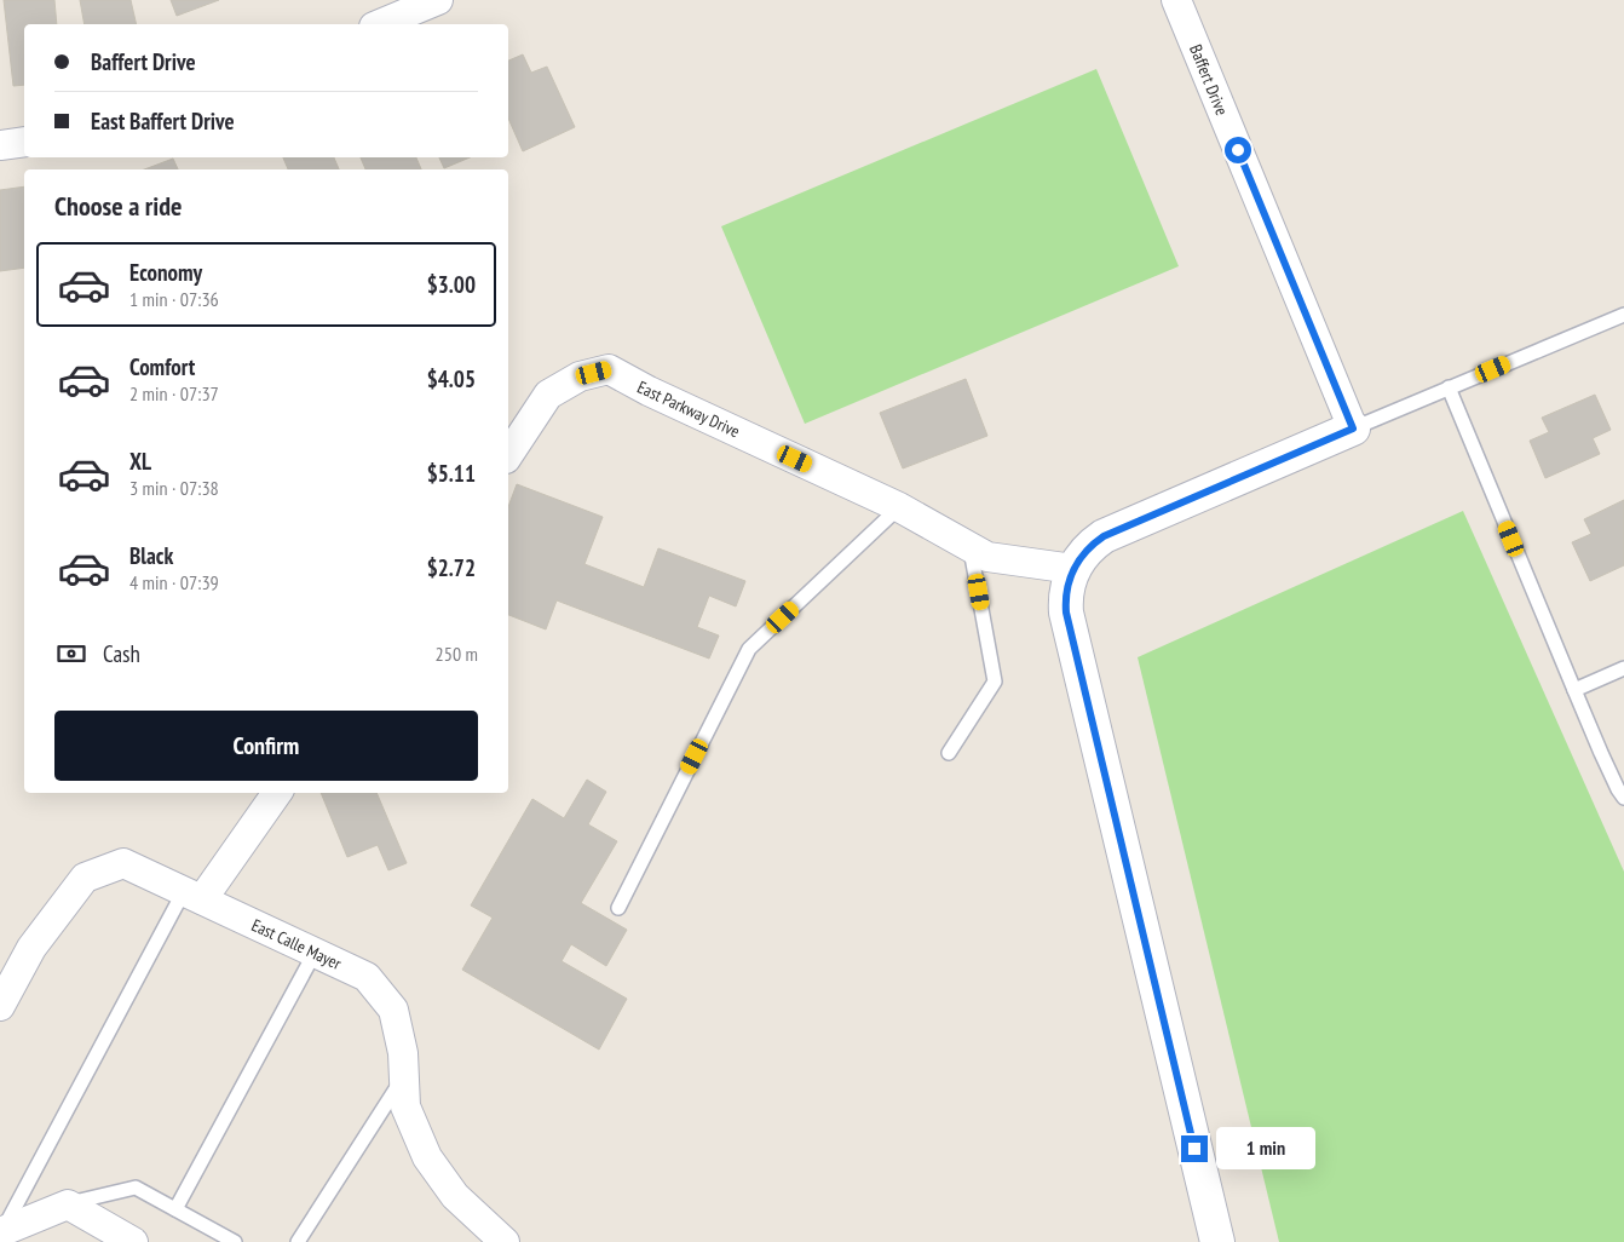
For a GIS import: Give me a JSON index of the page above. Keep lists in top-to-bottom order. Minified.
{"streets":{"street":["Baffert Drive","East Parkway Drive","East Calle Mayer"]},"page":{"banner":["Baffert Drive","East Baffert Drive"],"heading":"Choose a ride","list":[{"name":"Economy","note":"1 min · 07:36","value":"$3.00"},{"name":"Comfort","note":"2 min · 07:37","value":"$4.05"},{"name":"XL","note":"3 min · 07:38","value":"$5.11"},{"name":"Black","note":"4 min · 07:39","value":"$2.72"}],"pay":["Cash","250 m"],"buttons":"Confirm","bubble":"1 min"}}
